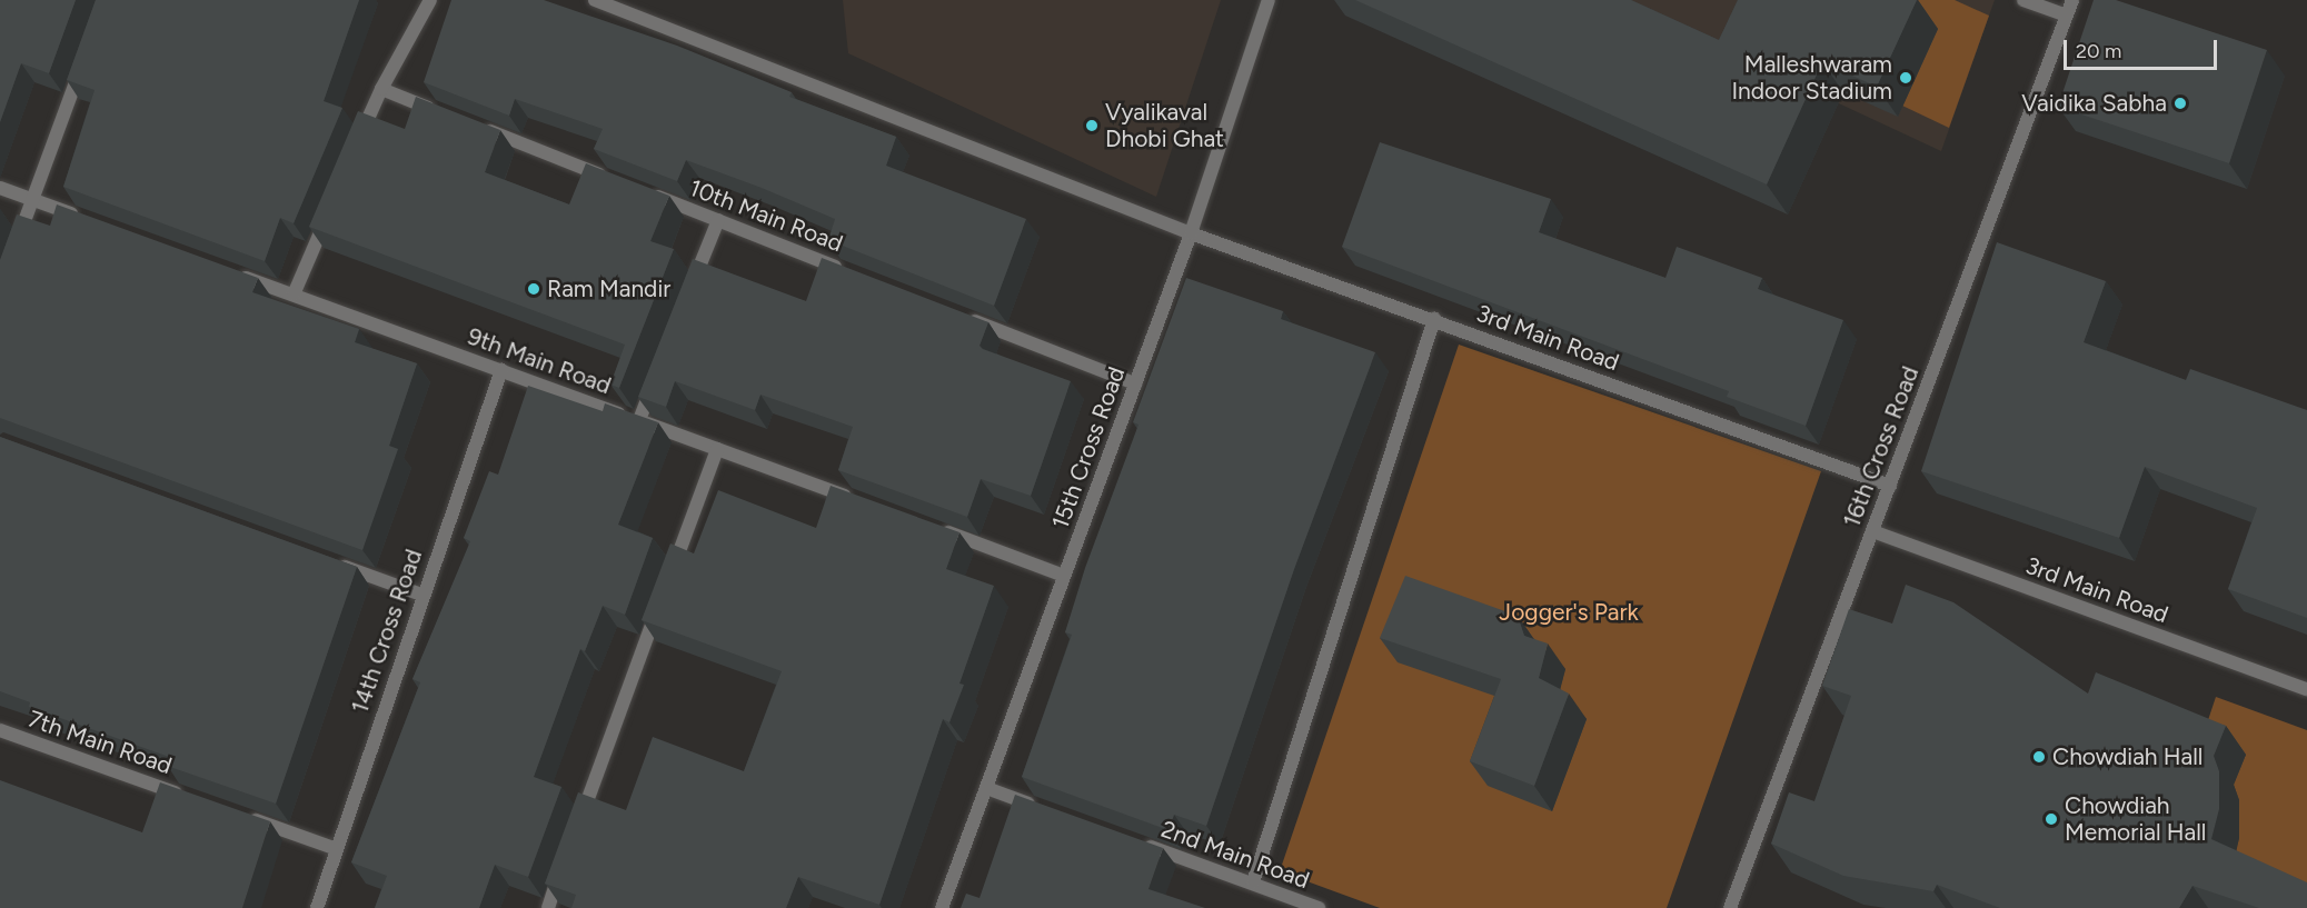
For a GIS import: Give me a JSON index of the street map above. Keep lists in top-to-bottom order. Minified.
{"streets":{"street":["10th Main Road","3rd Main Road","9th Main Road","16th Cross Road","15th Cross Road","14th Cross Road","7th Main Road","2nd Main Road"]},"crossings":[["3rd Main Road","16th Cross Road"],["3rd Main Road","15th Cross Road"],["9th Main Road","14th Cross Road"]],"parks":["Jogger's Park"],"places":["Malleshwaram Indoor Stadium","Vaidika Sabha","Vyalikaval Dhobi Ghat","Ram Mandir","Chowdiah Hall","Chowdiah Memorial Hall"],"scale_bar":"20 m"}
